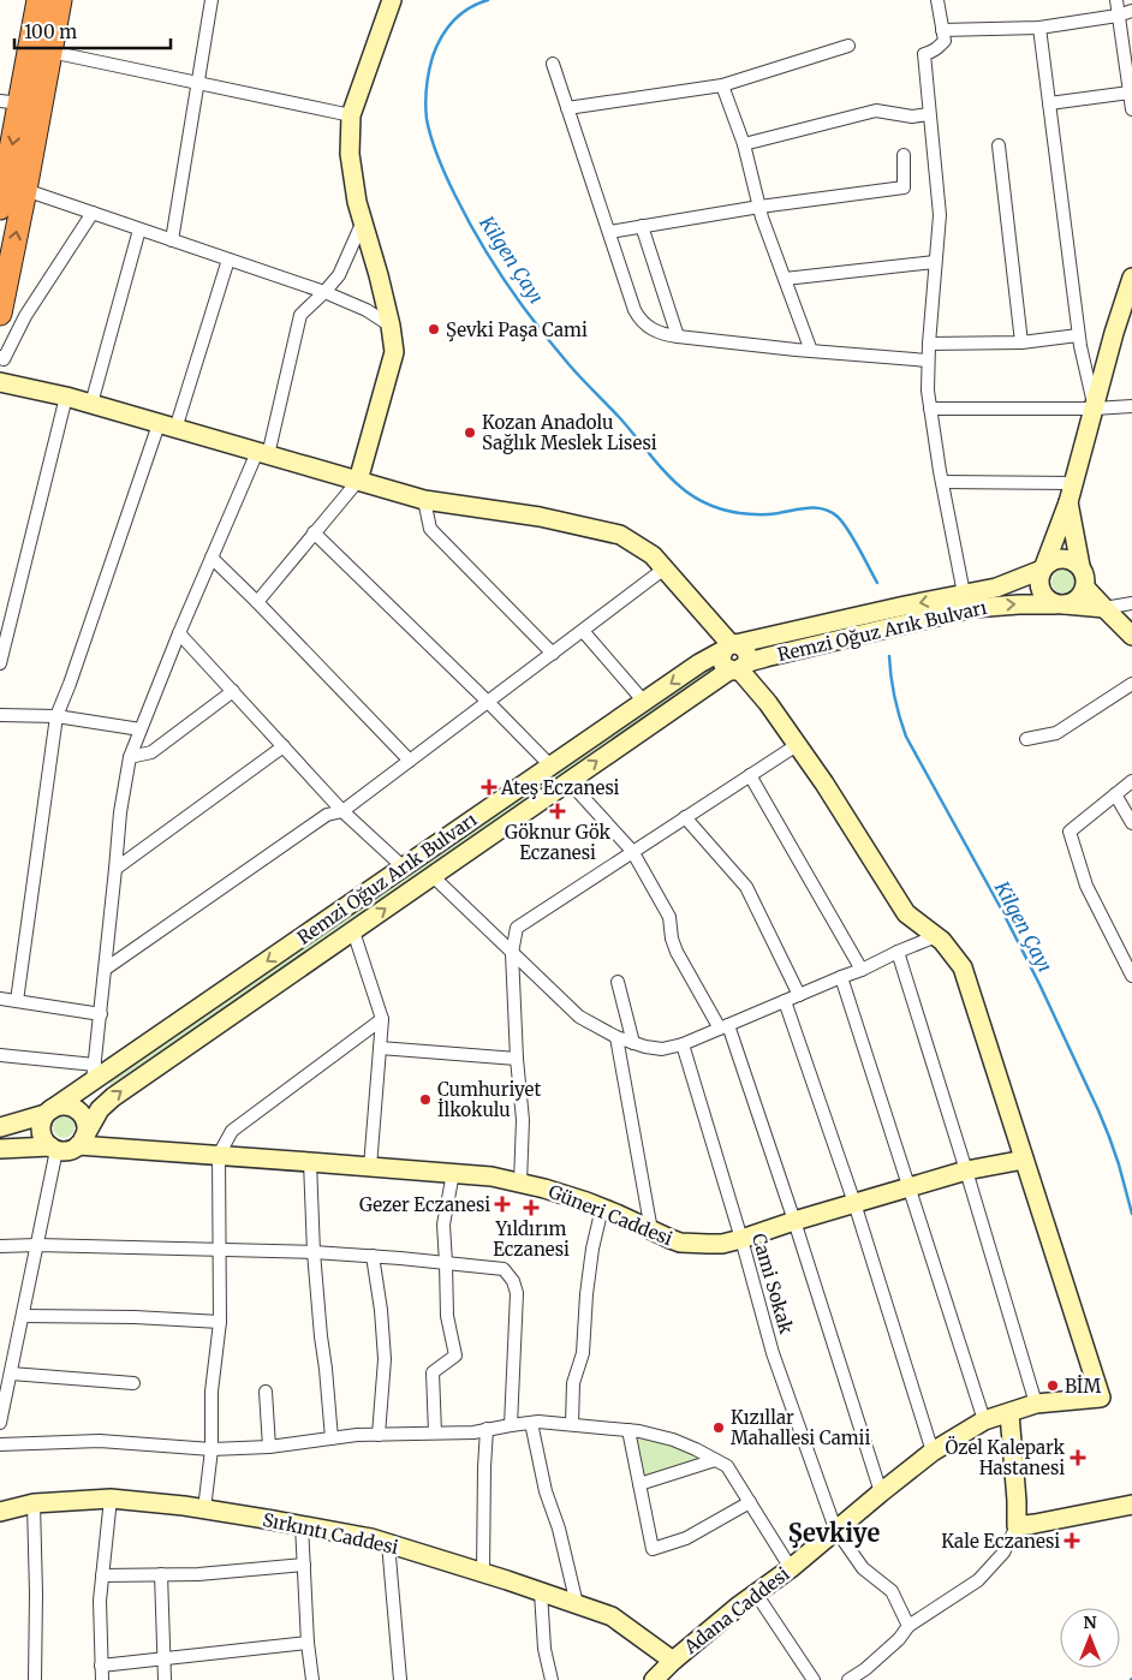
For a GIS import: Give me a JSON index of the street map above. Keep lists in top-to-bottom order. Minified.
{"streets":{"street":["Remzi Oğuz Arık Bulvarı","Güneri Caddesi","Cami Sokak","Sırkıntı Caddesi","Adana Caddesi"]},"crossings":[["Remzi Oğuz Arık Bulvarı","Güneri Caddesi"],["Güneri Caddesi","Cami Sokak"],["Güneri Caddesi","Adana Caddesi"],["Cami Sokak","Adana Caddesi"],["Sırkıntı Caddesi","Adana Caddesi"]],"districts":["Şevkiye"],"water":["Kilgen Çayı"],"places":{"other":["Şevki Paşa Cami","Kozan Anadolu Sağlık Meslek Lisesi","Cumhuriyet İlkokulu","BİM","Kızıllar Mahallesi Camii"],"health":["Ateş Eczanesi","Göknur Gök Eczanesi","Gezer Eczanesi","Yıldırım Eczanesi","Özel Kalepark Hastanesi","Kale Eczanesi"]},"scale_bar":"100 m","north":"top"}
